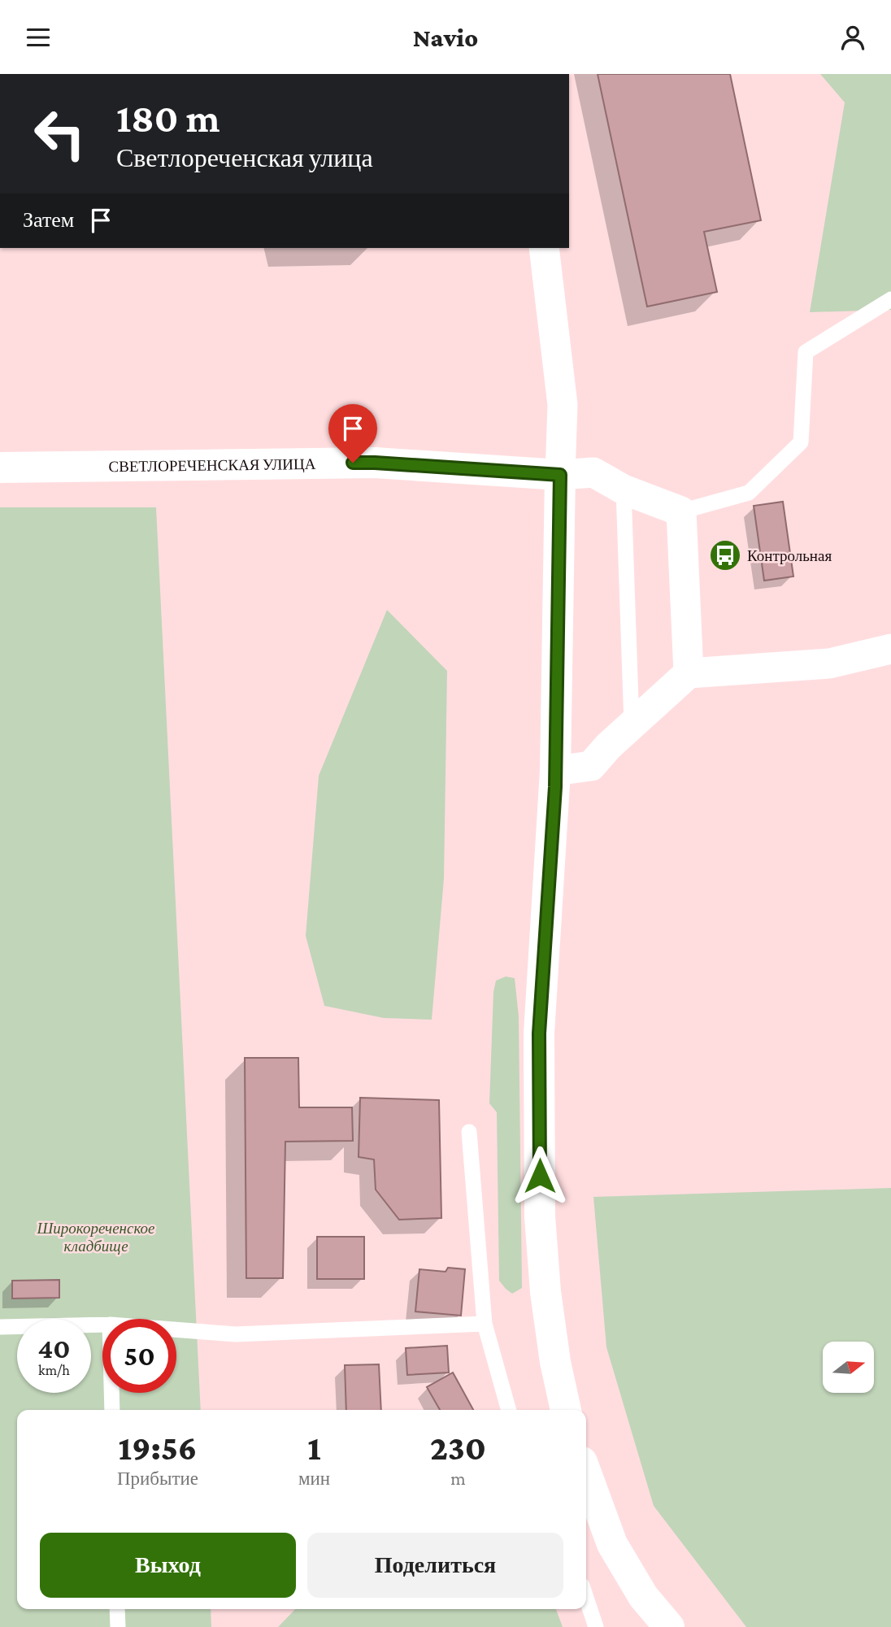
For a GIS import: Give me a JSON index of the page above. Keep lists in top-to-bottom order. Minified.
{"streets":{"main road":["СВЕТЛОРЕЧЕНСКАЯ УЛИЦА"]},"parks":["Широкореченское кладбище"],"places":{"bus stop":["Контрольная"]},"north":"right","page":{"header":"Navio","turn":["180 m","Светлореченская улица"],"then":"Затем","speed":"40 km/h","limit":"50","eta":["19:56","Прибытие","1","мин","230","m"],"buttons":["Выход","Поделиться"]}}
